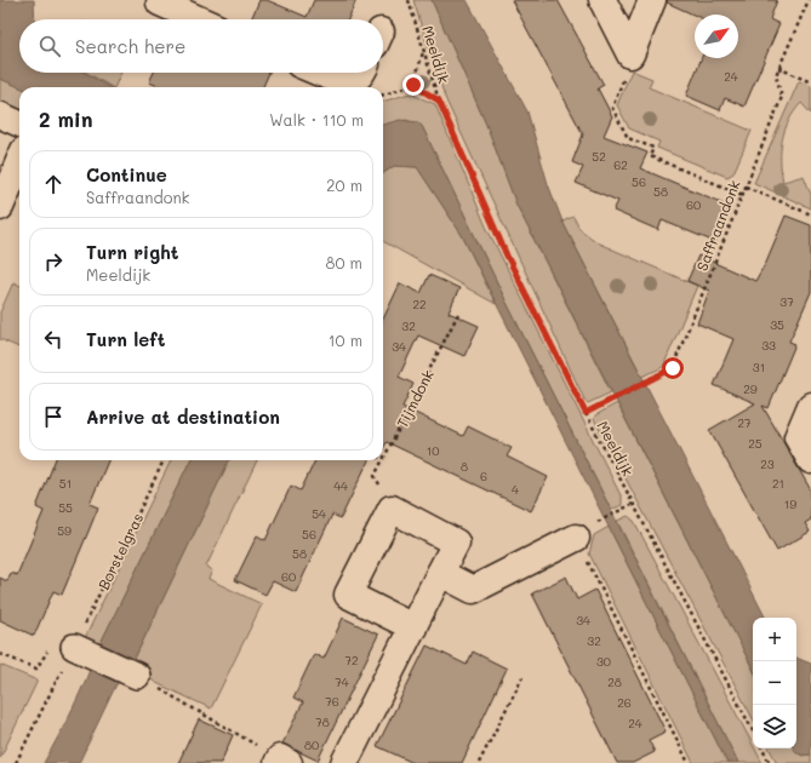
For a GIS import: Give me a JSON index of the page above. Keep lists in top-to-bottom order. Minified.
{"streets":{"path":["Meeldijk","Saffraandonk","Tijmdonk","Borstelgras"]},"crossings":[["Meeldijk","Saffraandonk"]],"house_numbers":["24","52","62","56","58","60","37","22","35","32","33","34","31","29","27","25","10","23","8","6","51","21","44","4","19","55","54","59","56","58","60","34","32","72","30","74","28","76","26","78","24","80"],"north":"top right","page":{"search":"Search here","heading":["2 min","Walk · 110 m"],"list":[["Continue","Saffraandonk","20 m"],["Turn right","Meeldijk","80 m"],["Turn left","10 m"],"Arrive at destination"],"map_buttons":["+","−"]}}
